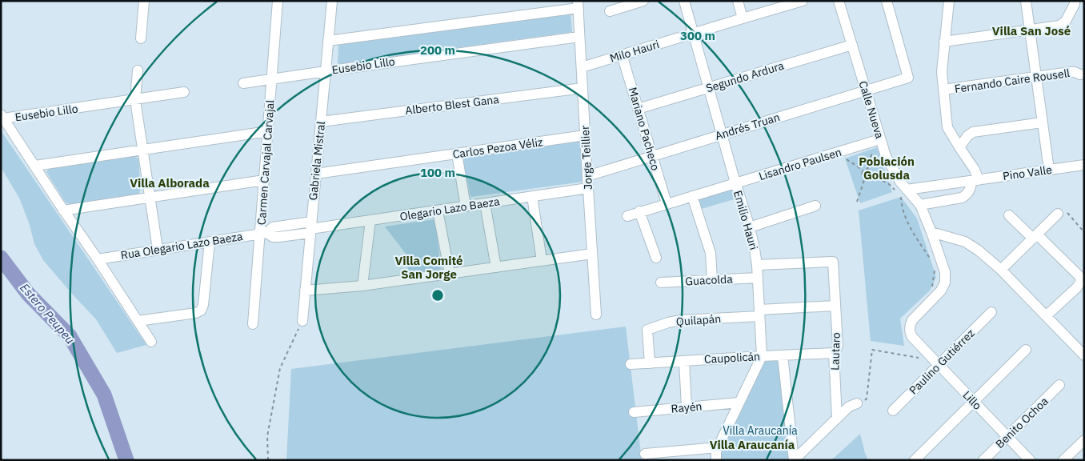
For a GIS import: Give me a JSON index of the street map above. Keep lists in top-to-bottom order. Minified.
{"streets":{"street":["Milo Hauri","Eusebio Lillo","Segundo Ardura","Fernando Caire Rousell","Alberto Blest Gana","Calle Nueva","Andrés Truan","Mariano Pacheco","Carlos Pezoa Véliz","Jorge Teillier","Gabriela Mistral","Carmen Carvajal Carvajal","Lisandro Paulsen","Pino Valle","Olegario Lazo Baeza","Emilio Hauri","Rua Olegario Lazo Baeza","Guacolda","Quilapán","Lautaro","Caupolicán","Paulino Gutiérrez","Lillo","Rayén","Benito Ochoa"]},"crossings":[["Milo Hauri","Mariano Pacheco"],["Milo Hauri","Jorge Teillier"],["Milo Hauri","Emilio Hauri"],["Eusebio Lillo","Jorge Teillier"],["Eusebio Lillo","Gabriela Mistral"],["Eusebio Lillo","Carmen Carvajal Carvajal"],["Segundo Ardura","Calle Nueva"],["Segundo Ardura","Mariano Pacheco"],["Segundo Ardura","Emilio Hauri"],["Alberto Blest Gana","Jorge Teillier"],["Alberto Blest Gana","Gabriela Mistral"],["Calle Nueva","Andrés Truan"],["Calle Nueva","Lisandro Paulsen"],["Calle Nueva","Pino Valle"],["Calle Nueva","Lillo"],["Andrés Truan","Mariano Pacheco"],["Andrés Truan","Jorge Teillier"],["Andrés Truan","Emilio Hauri"],["Mariano Pacheco","Lisandro Paulsen"],["Carlos Pezoa Véliz","Jorge Teillier"],["Carlos Pezoa Véliz","Gabriela Mistral"],["Jorge Teillier","Olegario Lazo Baeza"],["Gabriela Mistral","Olegario Lazo Baeza"],["Gabriela Mistral","Rua Olegario Lazo Baeza"],["Carmen Carvajal Carvajal","Rua Olegario Lazo Baeza"],["Lisandro Paulsen","Emilio Hauri"],["Olegario Lazo Baeza","Rua Olegario Lazo Baeza"],["Emilio Hauri","Guacolda"],["Emilio Hauri","Quilapán"],["Emilio Hauri","Lautaro"],["Emilio Hauri","Caupolicán"],["Emilio Hauri","Rayén"],["Quilapán","Lautaro"],["Quilapán","Caupolicán"],["Lautaro","Caupolicán"],["Paulino Gutiérrez","Lillo"],["Lillo","Benito Ochoa"]],"districts":["Villa San José","Población Golusda","Villa Alborada","Villa Comité San Jorge","Villa Araucanía"],"water":["Estero Peupeu"],"parks":["Villa Araucanía"],"rings":["300 m","200 m","100 m"]}
